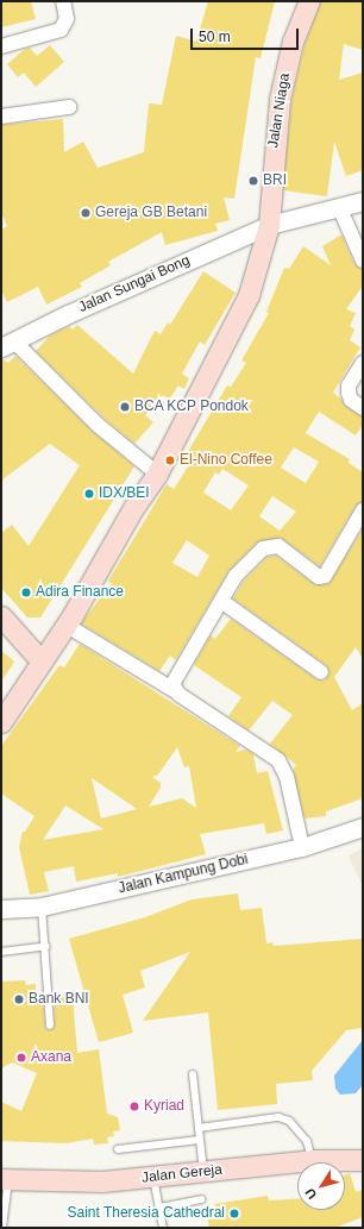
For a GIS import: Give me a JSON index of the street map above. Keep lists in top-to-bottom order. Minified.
{"streets":{"main road":["Jalan Niaga","Jalan Gereja"],"street":["Jalan Sungai Bong","Jalan Kampung Dobi"]},"crossings":[["Jalan Niaga","Jalan Sungai Bong"]],"places":["BRI","Gereja GB Betani","BCA KCP Pondok","El-Nino Coffee","IDX/BEI","Adira Finance","Bank BNI","Axana","Kyriad","Saint Theresia Cathedral"],"scale_bar":"50 m","north":"bottom left"}
